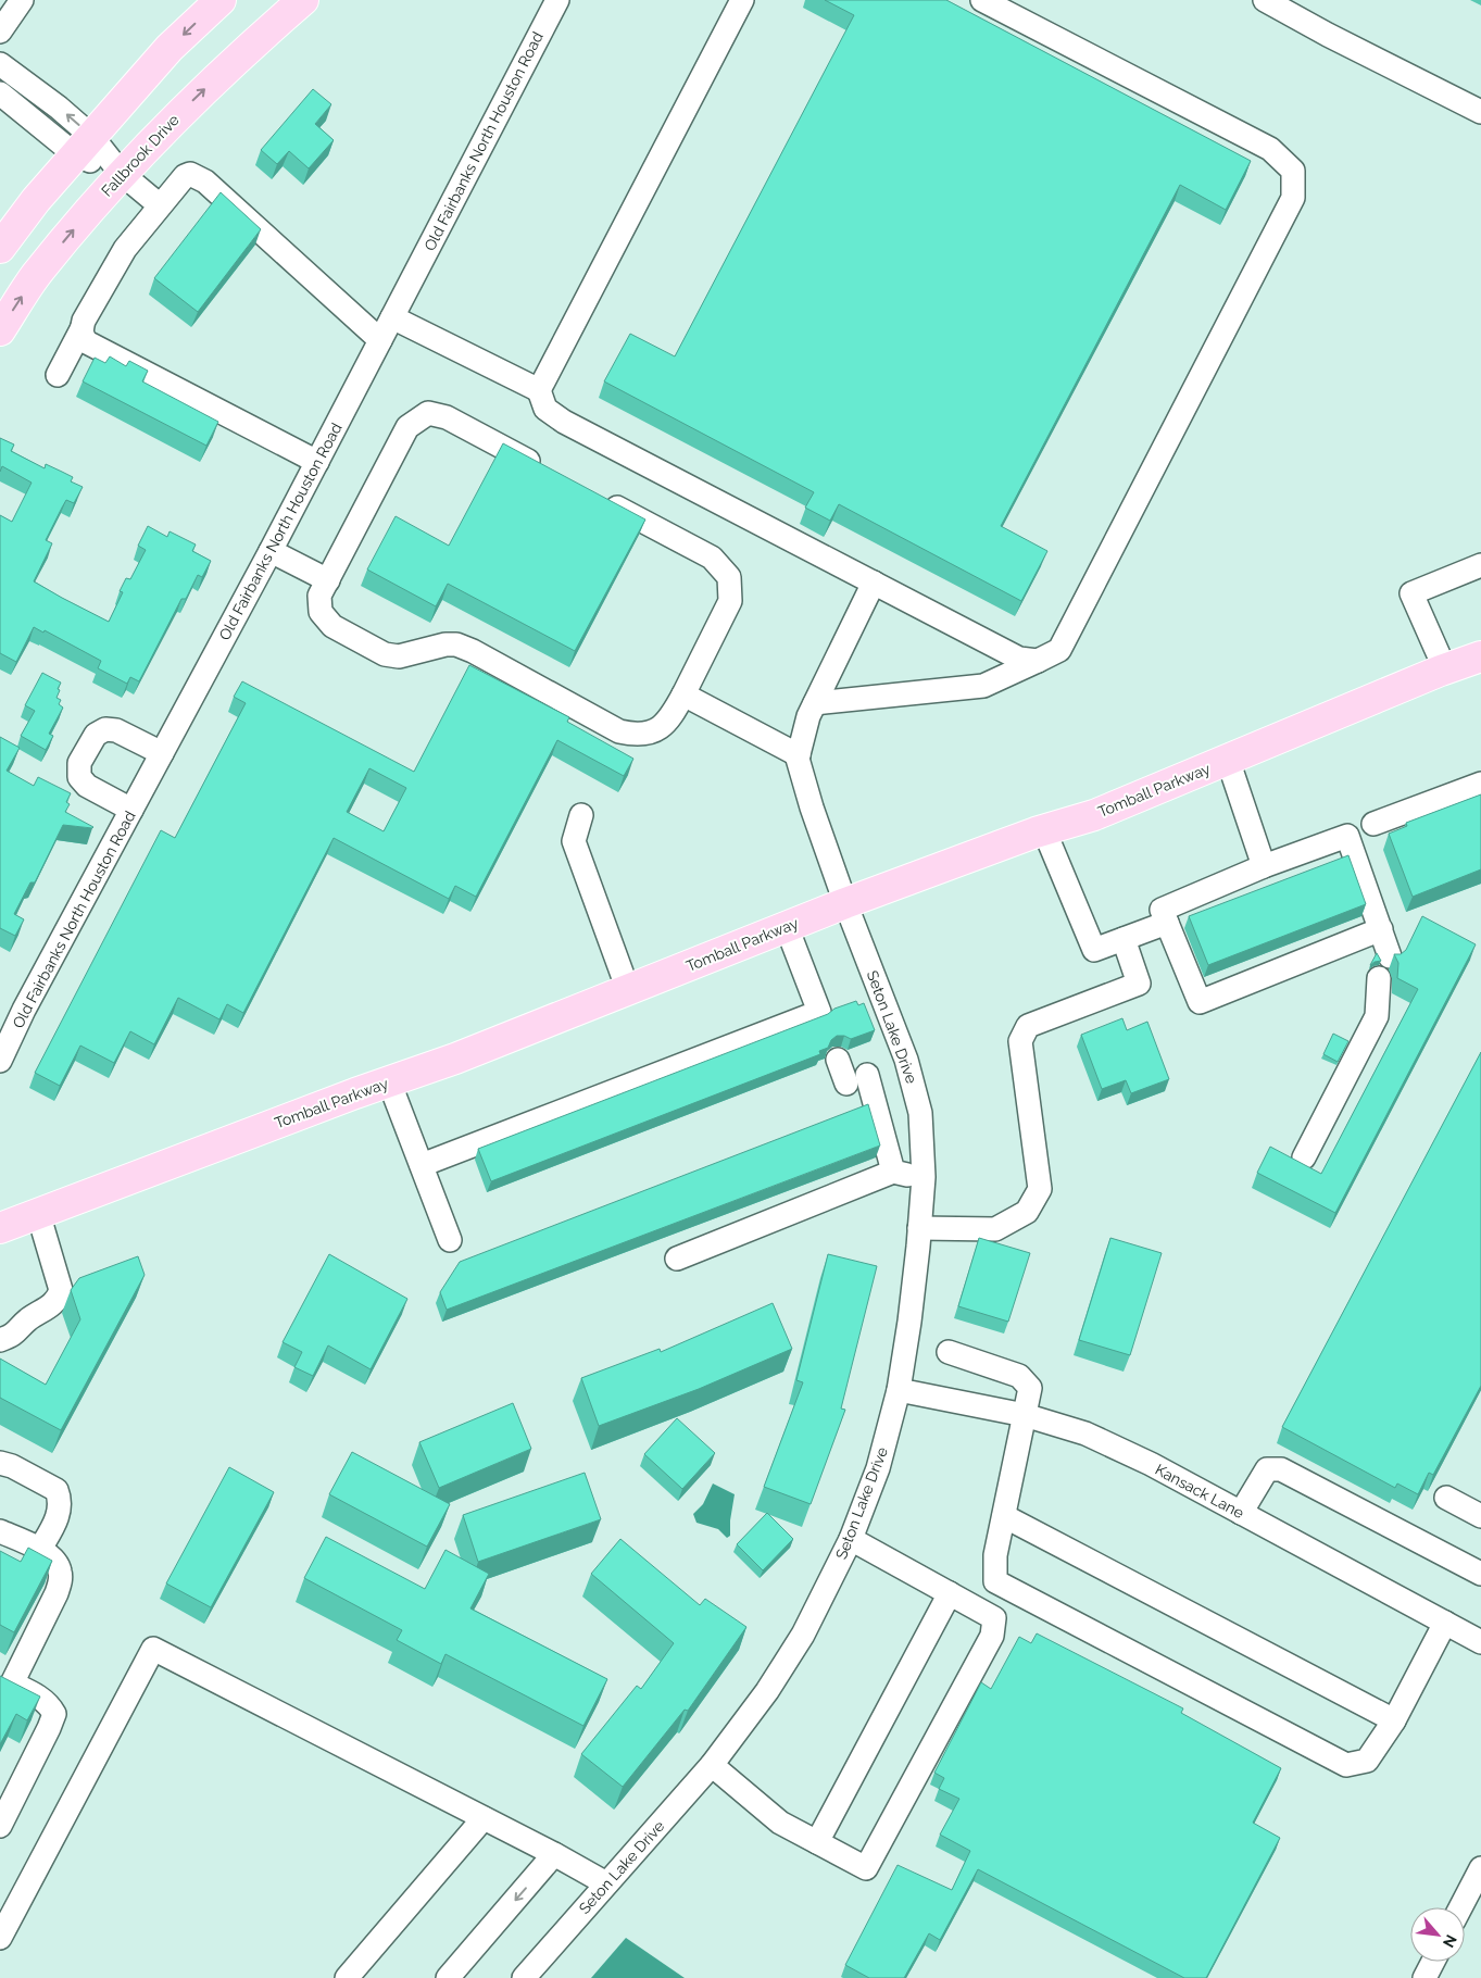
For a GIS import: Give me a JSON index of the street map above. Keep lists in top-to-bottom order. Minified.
{"streets":{"main road":["Fallbrook Drive","Tomball Parkway"],"street":["Old Fairbanks North Houston Road","Seton Lake Drive","Kansack Lane"]},"crossings":[["Tomball Parkway","Seton Lake Drive"],["Seton Lake Drive","Kansack Lane"]],"north":"bottom right"}
